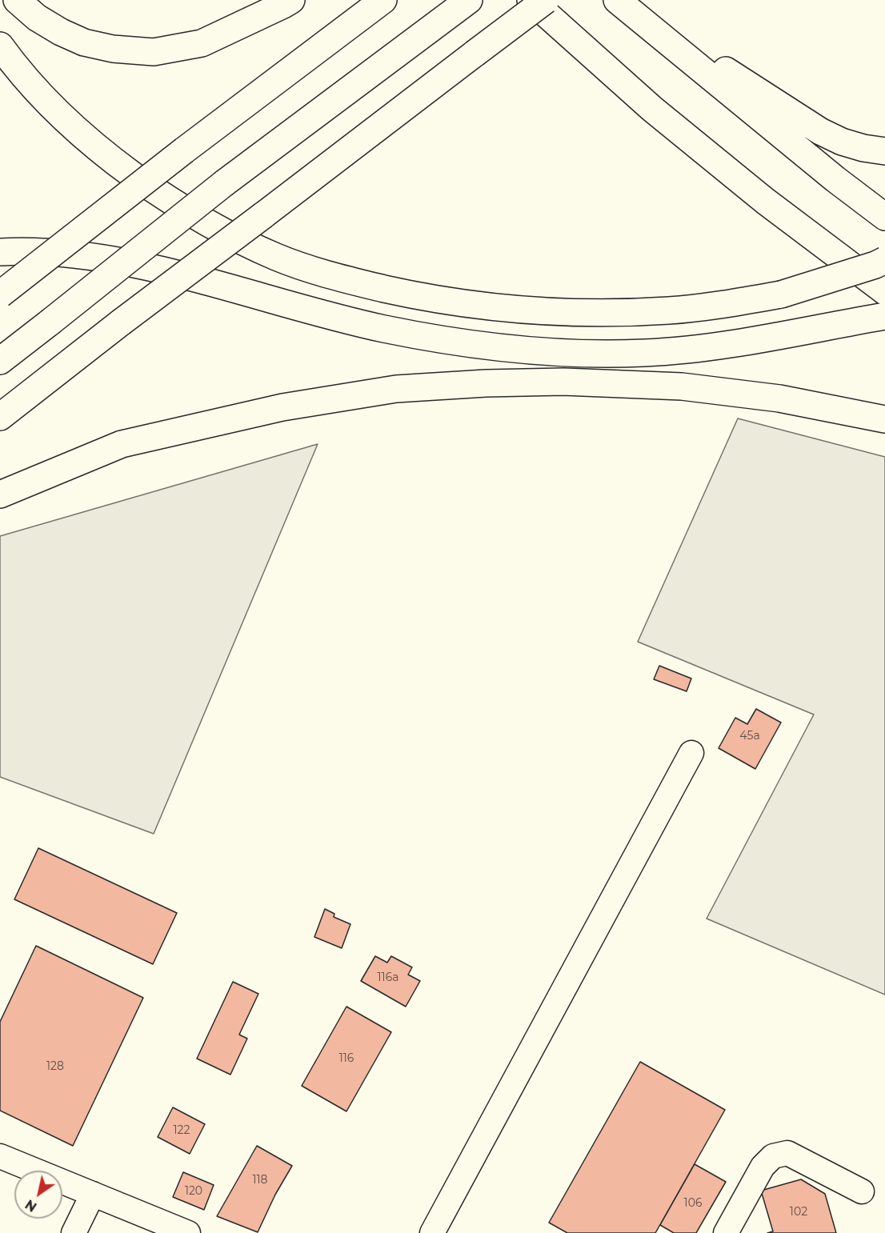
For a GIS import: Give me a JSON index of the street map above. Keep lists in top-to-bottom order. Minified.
{"house_numbers":["45a","116a","116","128","122","118","120","106","102"],"north":"bottom left"}
